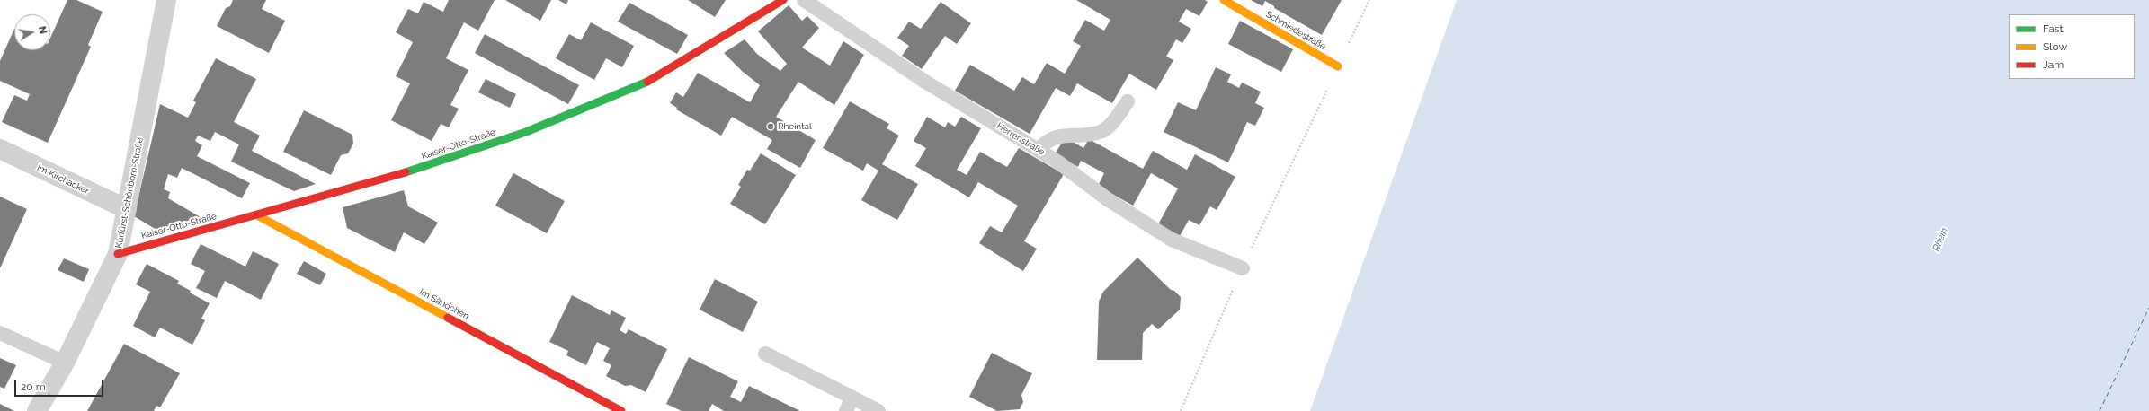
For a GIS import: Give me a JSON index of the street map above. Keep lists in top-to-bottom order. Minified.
{"streets":{"street":["Schmiedestraße","Kaiser-Otto-Straße","Im Kirchacker","Kurfürst-Schönborn-Straße","Im Sändchen"],"lane":["Herrenstraße"]},"crossings":[["Kaiser-Otto-Straße","Kurfürst-Schönborn-Straße"],["Kaiser-Otto-Straße","Im Sändchen"],["Im Kirchacker","Kurfürst-Schönborn-Straße"]],"water":["Rhein"],"places":["Rheintal"],"legend":["Fast","Slow","Jam"],"scale_bar":"20 m","north":"right"}
